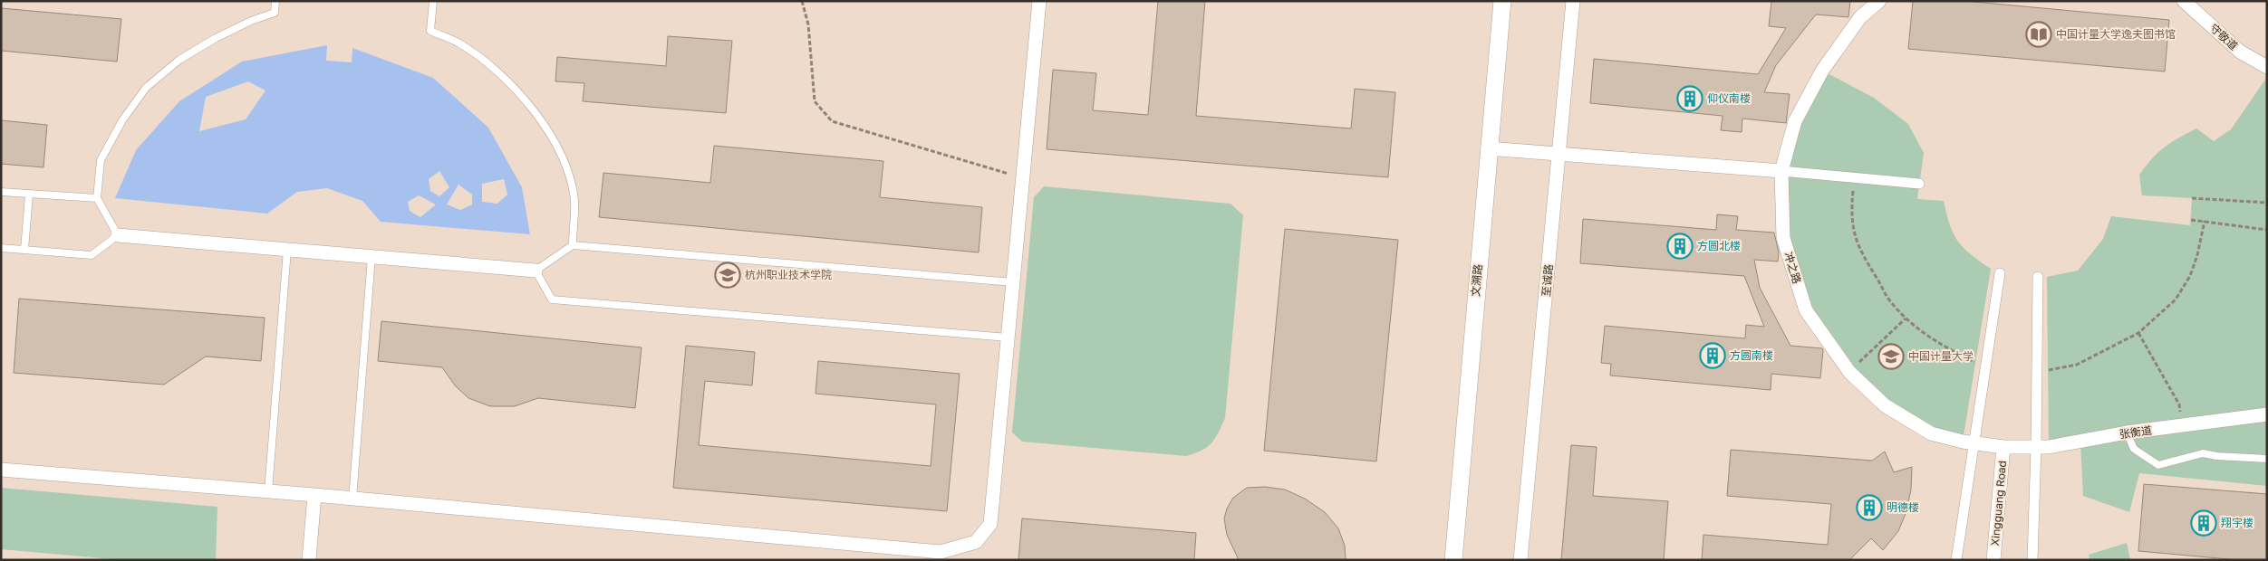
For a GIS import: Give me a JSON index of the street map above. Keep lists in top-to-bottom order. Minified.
{"streets":{"street":["守敬道","冲之路","文溯路","至诚路","张衡道","Xingguang Road"]},"crossings":[["冲之路","张衡道"],["冲之路","Xingguang Road"],["张衡道","Xingguang Road"]],"places":{"library":["中国计量大学逸夫图书馆"],"building":["仰仪南楼","方圆北楼","方圆南楼","明德楼","翔宇楼"],"school or university":["杭州职业技术学院","中国计量大学"]}}
